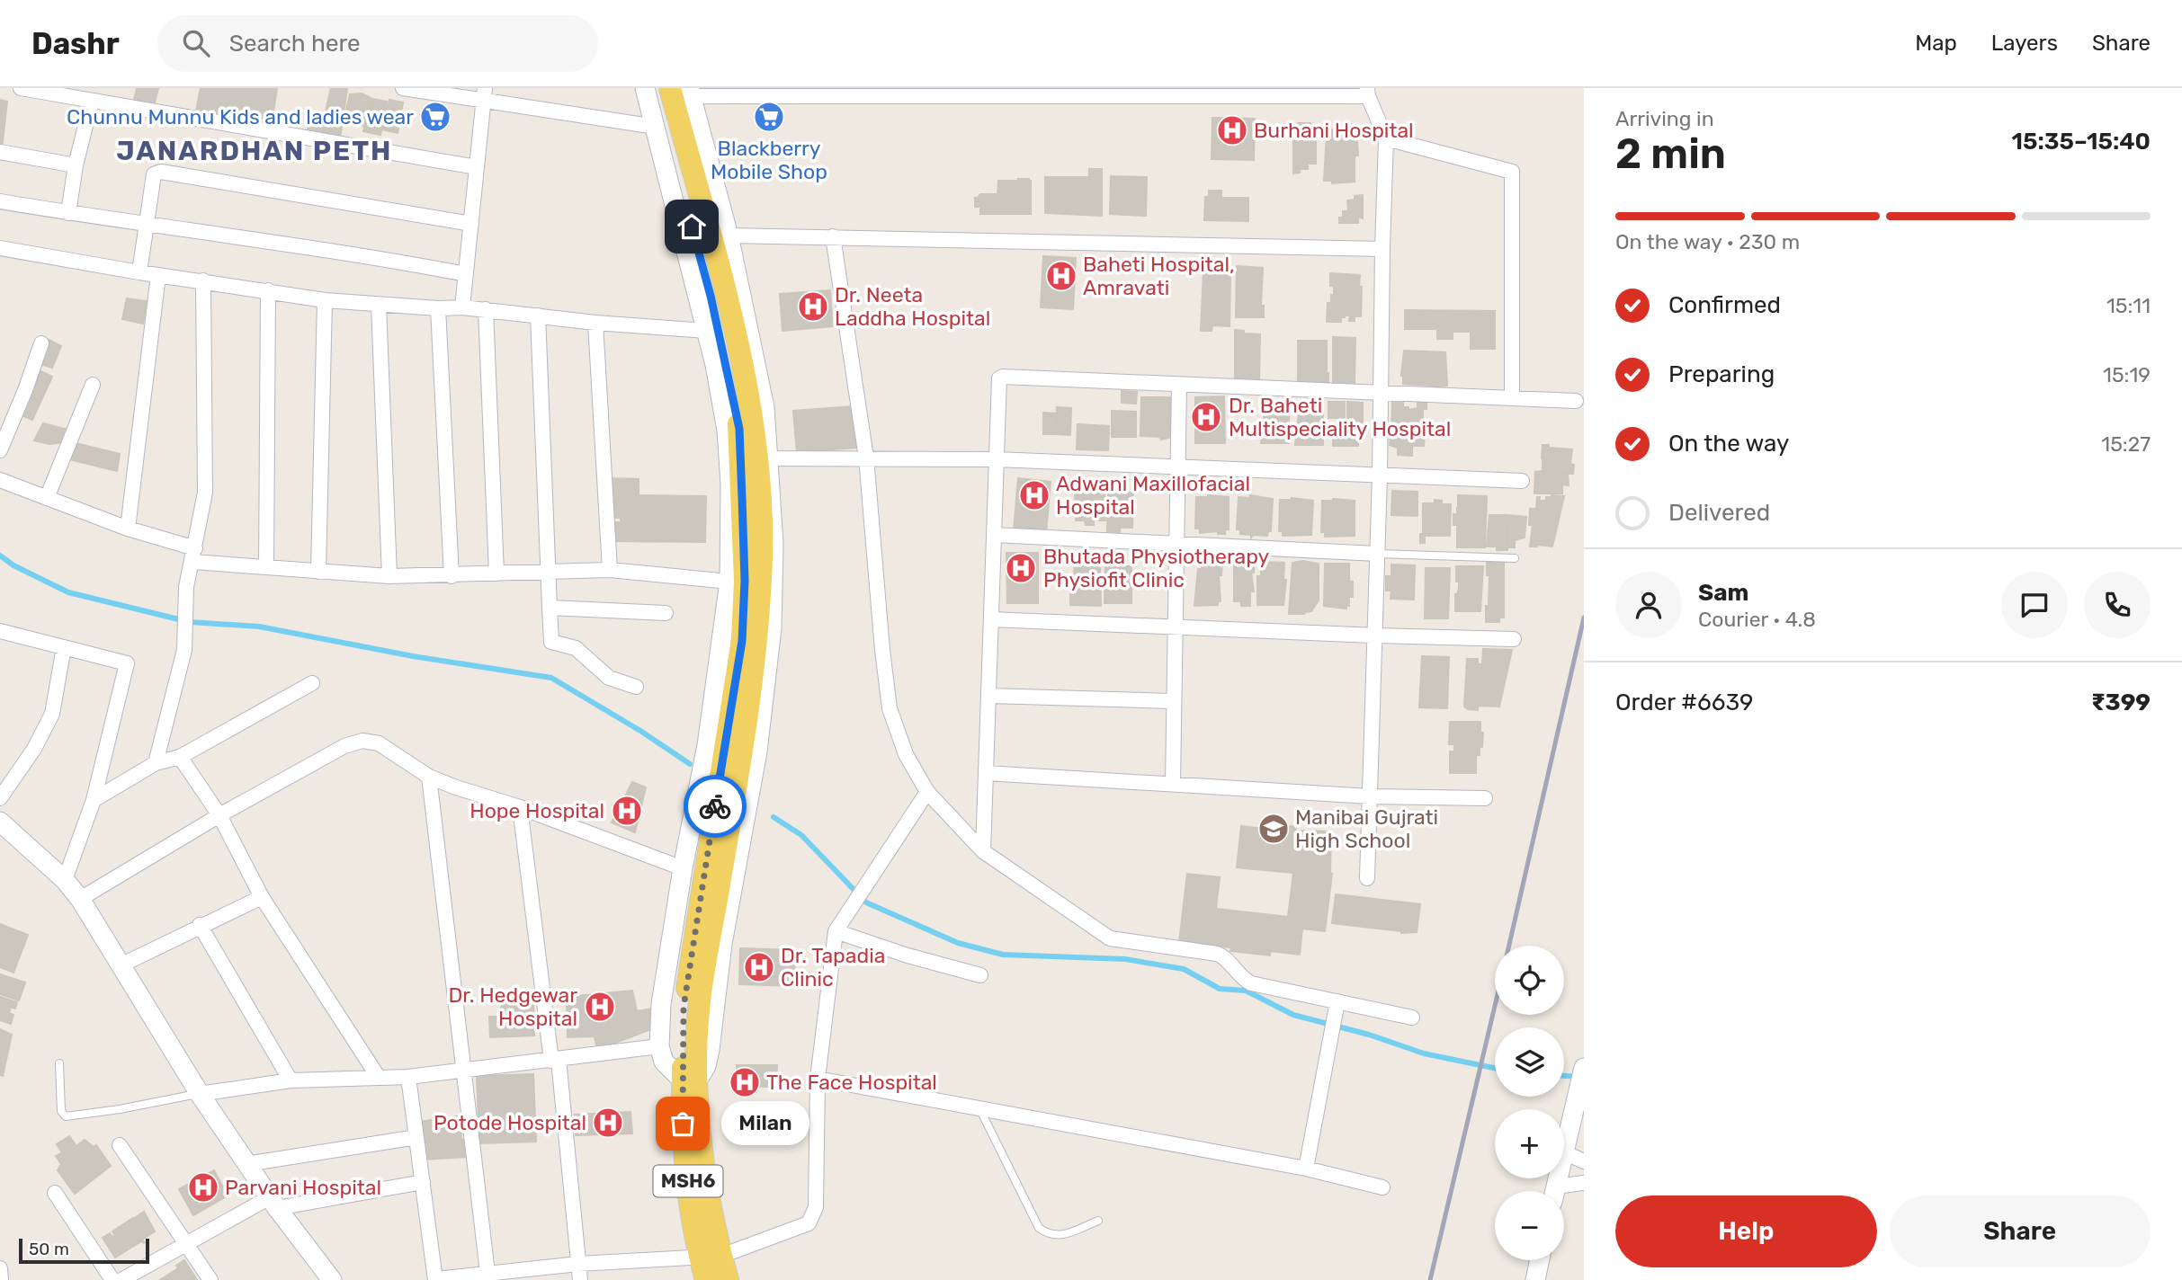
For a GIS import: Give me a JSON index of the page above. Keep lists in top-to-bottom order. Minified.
{"streets":{"main road":["MSH6"]},"districts":["JANARDHAN PETH"],"places":{"supermarket":["Chunnu Munnu Kids and ladies wear","Blackberry Mobile Shop"],"hospital":["Burhani Hospital","Baheti Hospital, Amravati","Dr. Neeta Laddha Hospital","Dr. Baheti Multispeciality Hospital","Adwani Maxillofacial Hospital","Bhutada Physiotherapy Physiofit Clinic","Hope Hospital","Dr. Tapadia Clinic","Dr. Hedgewar Hospital","The Face Hospital","Potode Hospital","Parvani Hospital"],"school or university":["Manibai Gujrati High School"],"other":["Milan"]},"scale_bar":"50 m","page":{"header":"Dashr","search":"Search here","nav":["Map","Layers","Share"],"heading":["2 min","Arriving in","15:35–15:40"],"panel":["Sam","Courier · 4.8","Order #6639","₹399"],"bar":"On the way · 230 m","list":[["Confirmed","15:11"],["Preparing","15:19"],["On the way","15:27"],"Delivered"],"map_buttons":["+","−"],"bubble":"Milan","buttons":["Help","Share"],"scale":"50 m"}}
